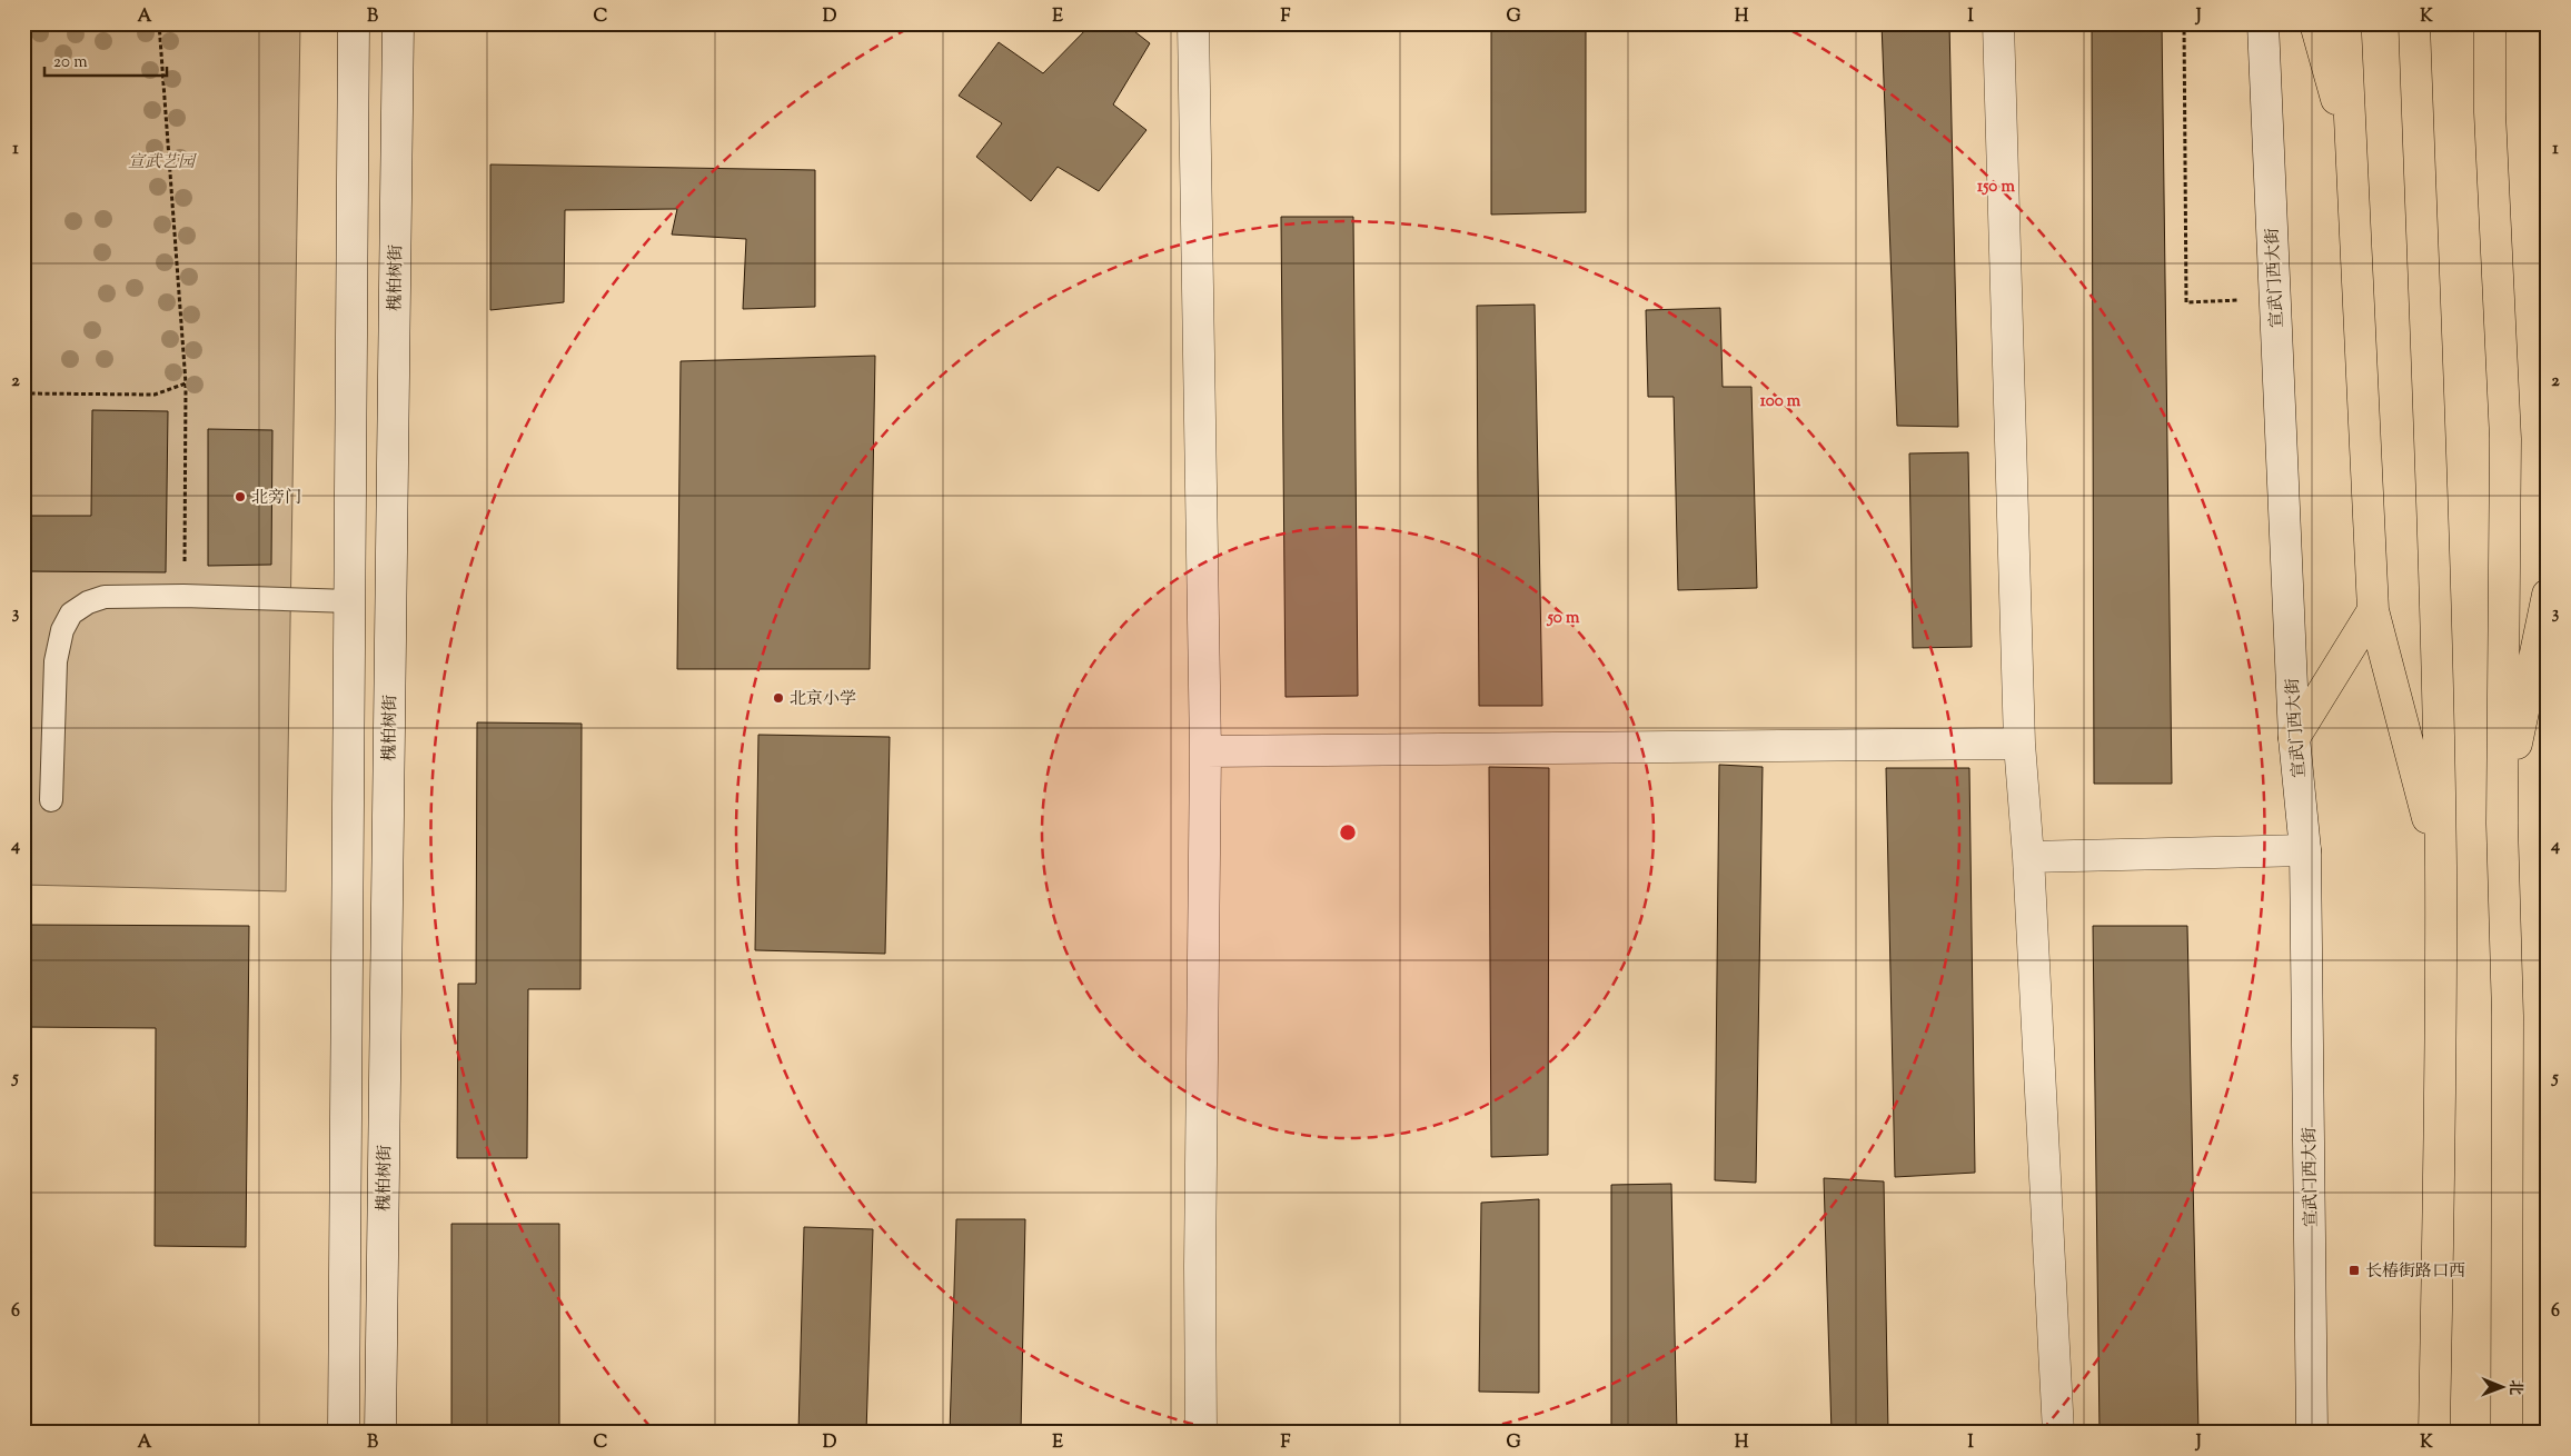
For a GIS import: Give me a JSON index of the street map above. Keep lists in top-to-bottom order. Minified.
{"streets":{"street":["槐柏树街","宣武门西大街"]},"parks":["宣武艺园"],"places":{"other":["北旁门","北京小学"],"transit":["长椿街路口西"]},"scale_bar":"20 m","north":"right","grid":{"columns":["A","B","C","D","E","F","G","H","I","J","K"],"rows":["1","2","3","4","5","6"]},"rings":["150 m","100 m","50 m"]}
